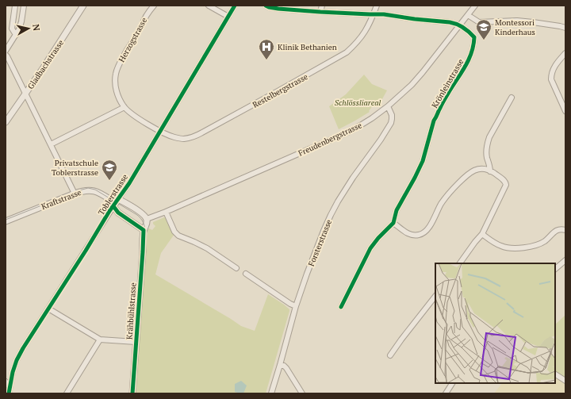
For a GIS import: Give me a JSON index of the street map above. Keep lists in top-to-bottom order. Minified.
{"streets":{"street":["Herzogstrasse","Gladbachstrasse","Krönleinstrasse","Restelbergstrasse","Freudenbergstrasse","Toblerstrasse","Kraftstrasse","Forsterstrasse","Krähbühlstrasse"]},"crossings":[["Herzogstrasse","Restelbergstrasse"],["Herzogstrasse","Toblerstrasse"],["Krönleinstrasse","Freudenbergstrasse"],["Restelbergstrasse","Toblerstrasse"],["Freudenbergstrasse","Forsterstrasse"],["Freudenbergstrasse","Krähbühlstrasse"],["Toblerstrasse","Kraftstrasse"]],"parks":["Schlössliareal"],"places":{"school or university":["Montessori Kinderhaus","Privatschule Toblerstrasse"],"hospital":["Klinik Bethanien"]},"north":"right"}
